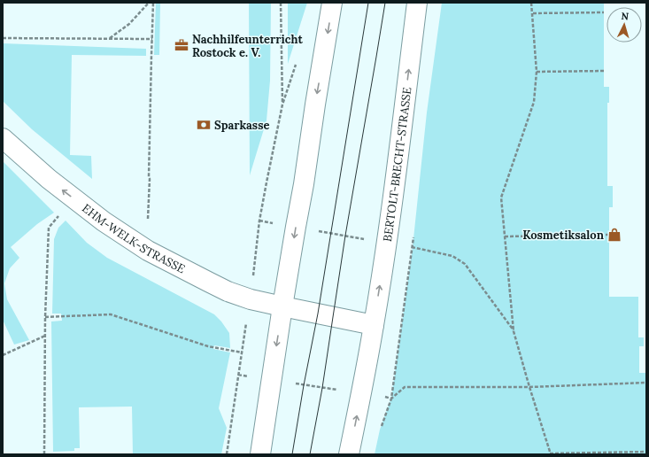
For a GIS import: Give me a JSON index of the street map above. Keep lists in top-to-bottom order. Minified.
{"streets":{"main road":["BERTOLT-BRECHT-STRASSE","EHM-WELK-STRASSE"]},"places":{"office":["Nachhilfeunterricht Rostock e. V."],"bank":["Sparkasse"],"shop":["Kosmetiksalon"]},"north":"top"}
